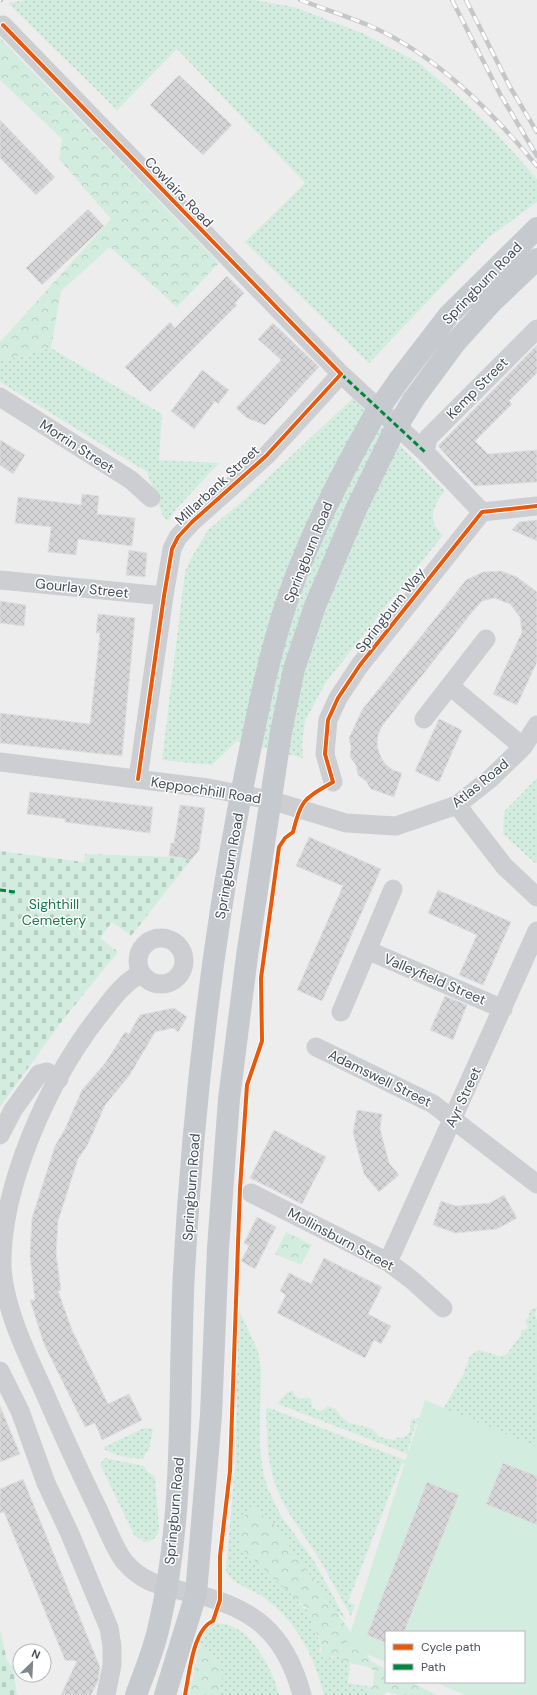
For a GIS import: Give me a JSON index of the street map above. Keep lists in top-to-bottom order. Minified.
{"streets":{"main road":["Springburn Road"],"street":["Cowlairs Road","Kemp Street","Morrin Street","Millarbank Street","Gourlay Street","Springburn Way","Atlas Road","Keppochhill Road","Valleyfield Street","Adamswell Street","Ayr Street","Mollinsburn Street"]},"crossings":[["Cowlairs Road","Kemp Street"],["Cowlairs Road","Millarbank Street"],["Springburn Road","Atlas Road"],["Springburn Road","Keppochhill Road"],["Millarbank Street","Gourlay Street"],["Millarbank Street","Keppochhill Road"],["Atlas Road","Keppochhill Road"],["Valleyfield Street","Ayr Street"],["Adamswell Street","Ayr Street"],["Ayr Street","Mollinsburn Street"]],"parks":["Sighthill Cemetery"],"legend":["Cycle path","Path"],"north":"top right"}
